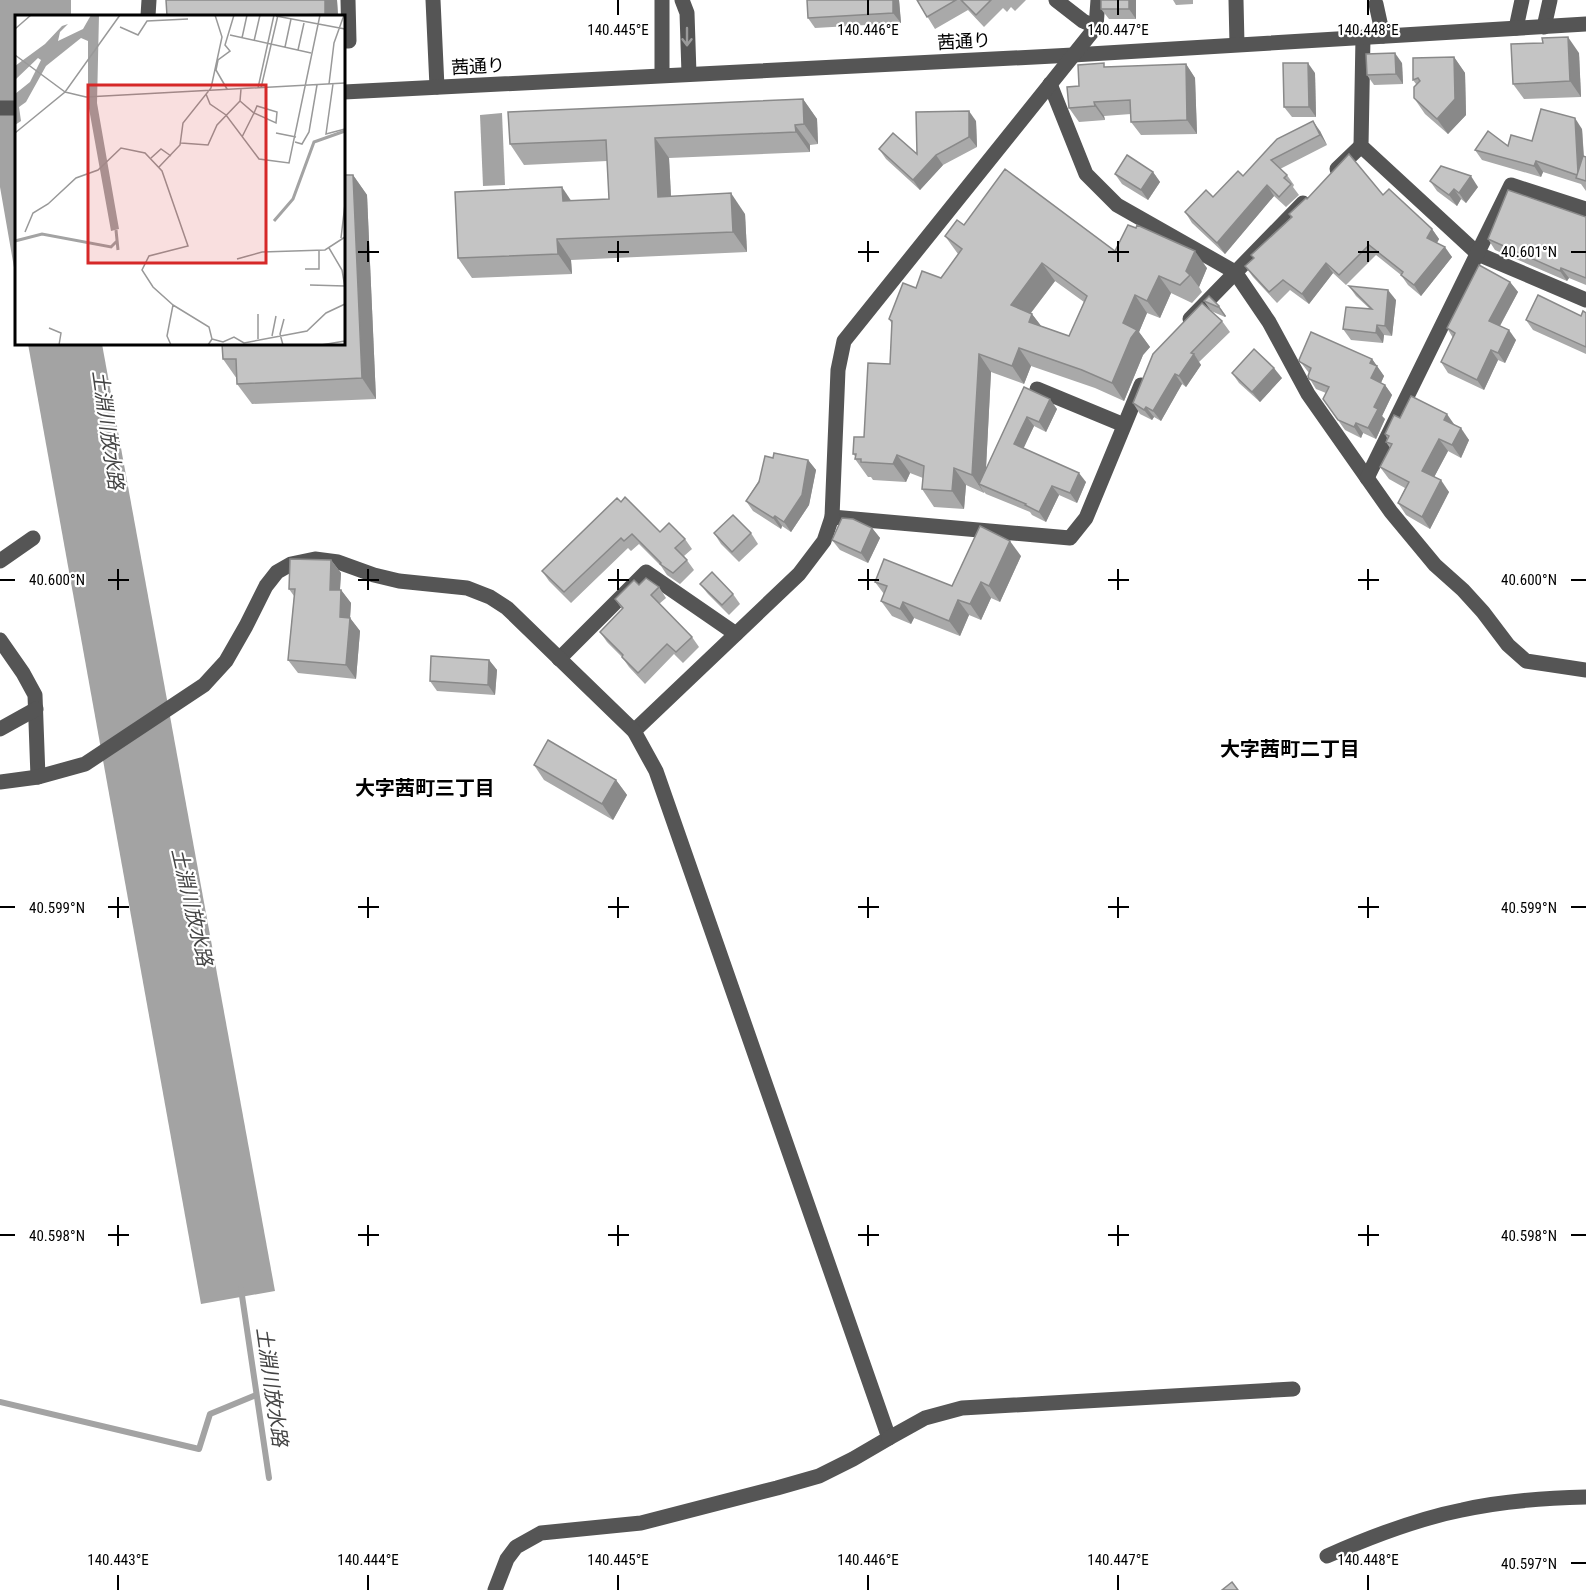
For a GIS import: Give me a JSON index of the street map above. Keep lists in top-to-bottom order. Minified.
{"streets":{"street":["茜通り"]},"districts":["大字茜町二丁目","大字茜町三丁目"],"water":["土淵川放水路"],"coordinates":["140.445°E","140.446°E","140.447°E","140.448°E","40.601°N","40.600°N","40.599°N","40.598°N","140.443°E","140.444°E","40.597°N"]}
